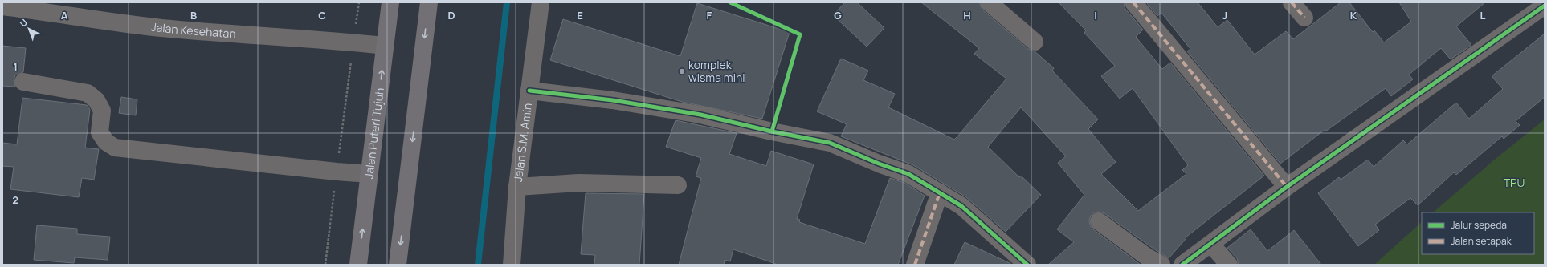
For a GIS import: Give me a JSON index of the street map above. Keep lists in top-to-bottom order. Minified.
{"streets":{"highway":["Jalan Puteri Tujuh"],"street":["Jalan Kesehatan","Jalan S.M. Amin"]},"crossings":[["Jalan Kesehatan","Jalan Puteri Tujuh"]],"parks":["TPU"],"places":["komplek wisma mini"],"legend":["Jalur sepeda","Jalan setapak"],"north":"top left","grid":{"columns":["A","B","C","D","E","F","G","H","I","J","K","L"],"rows":["1","2"]}}
